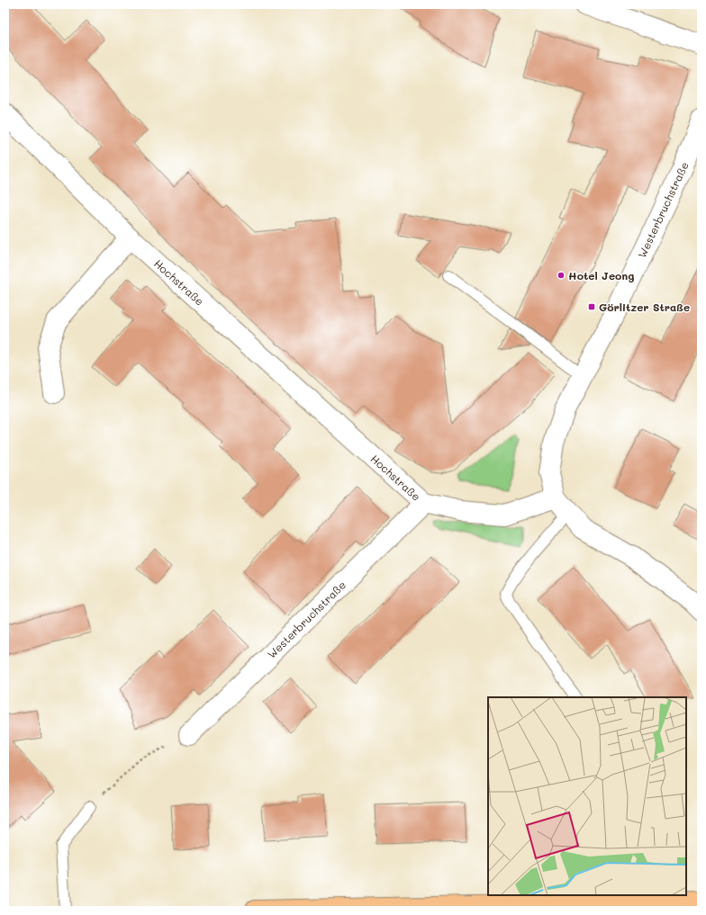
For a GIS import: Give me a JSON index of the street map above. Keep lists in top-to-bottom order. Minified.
{"streets":{"street":["Westerbruchstraße","Hochstraße"]},"crossings":[["Westerbruchstraße","Hochstraße"]],"places":{"other":["Hotel Jeong"],"transit":["Görlitzer Straße"]}}
